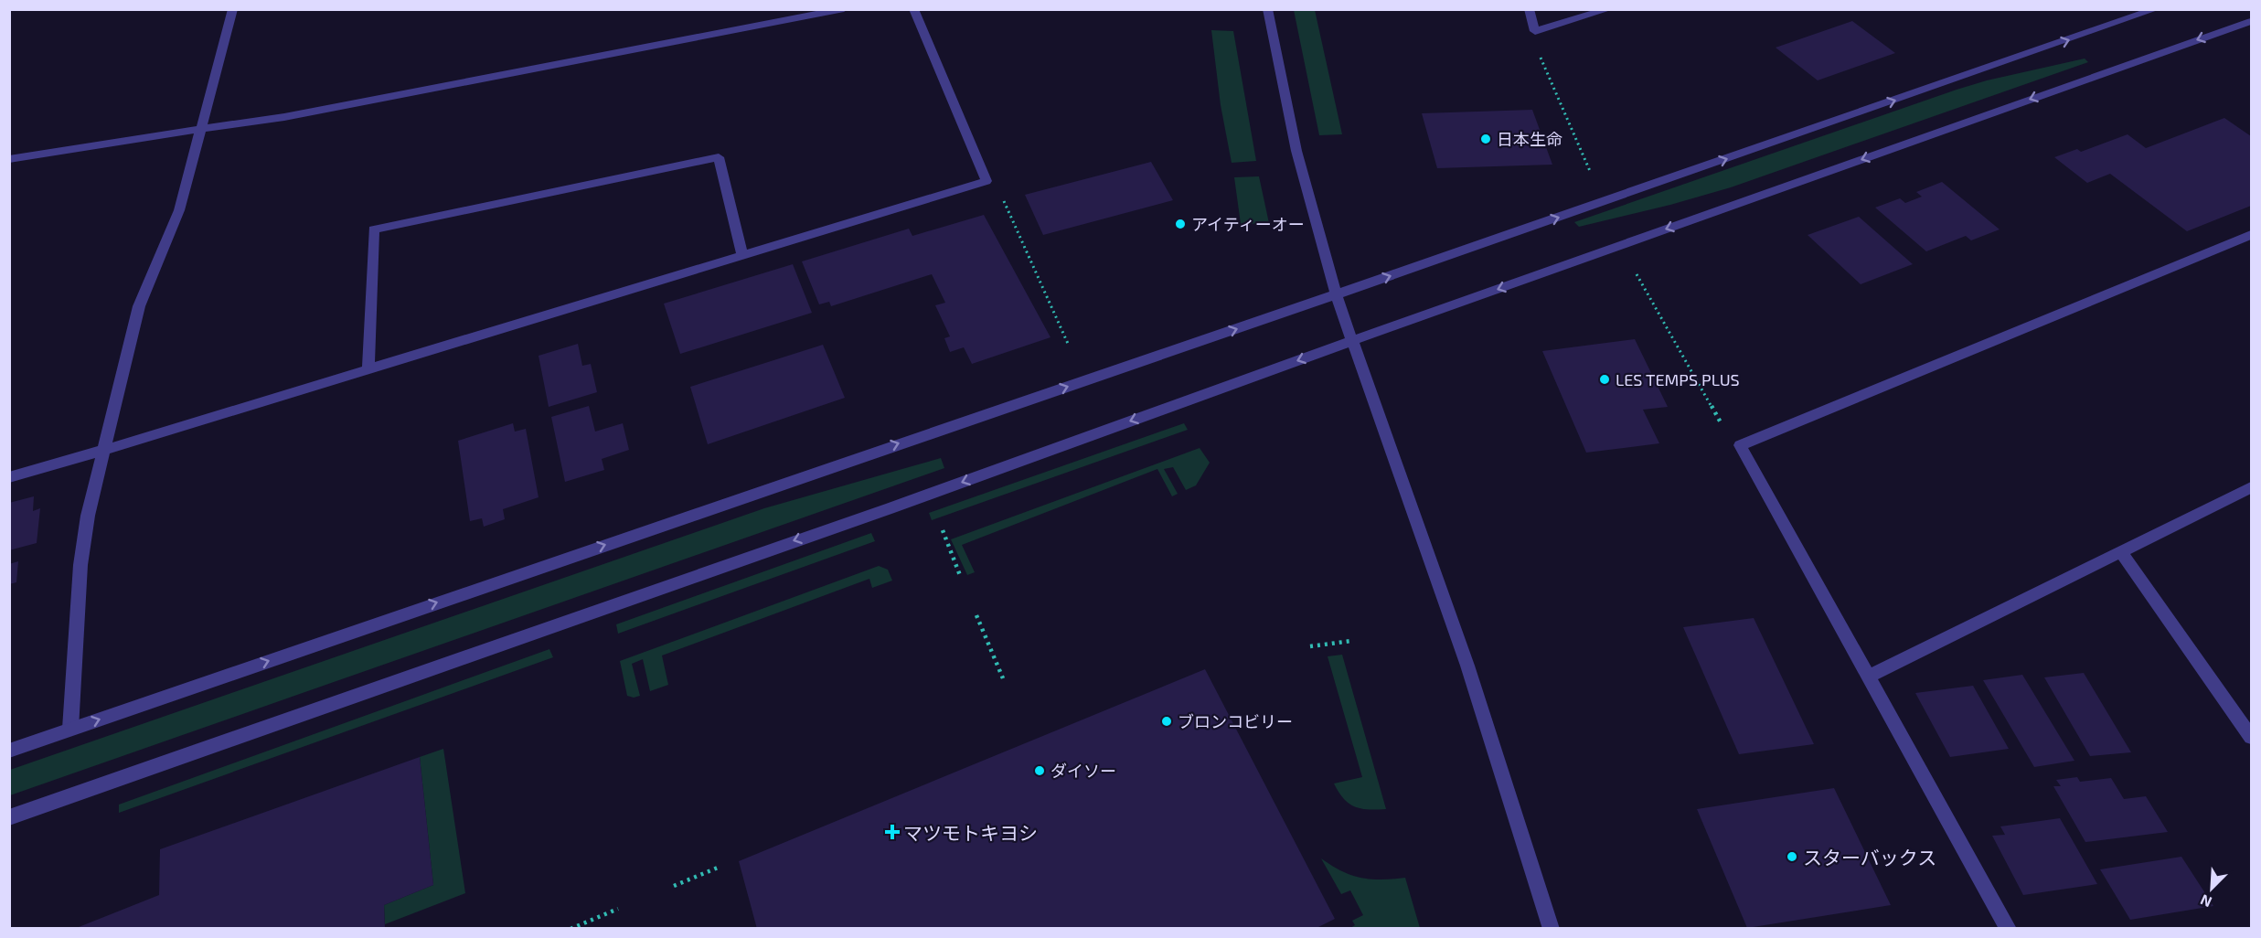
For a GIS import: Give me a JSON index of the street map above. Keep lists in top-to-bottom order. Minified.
{"places":{"other":["日本生命","アイティーオー","LES TEMPS PLUS","ブロンコビリー","ダイソー","スターバックス"],"health":["マツモトキヨシ"]},"north":"bottom left"}
